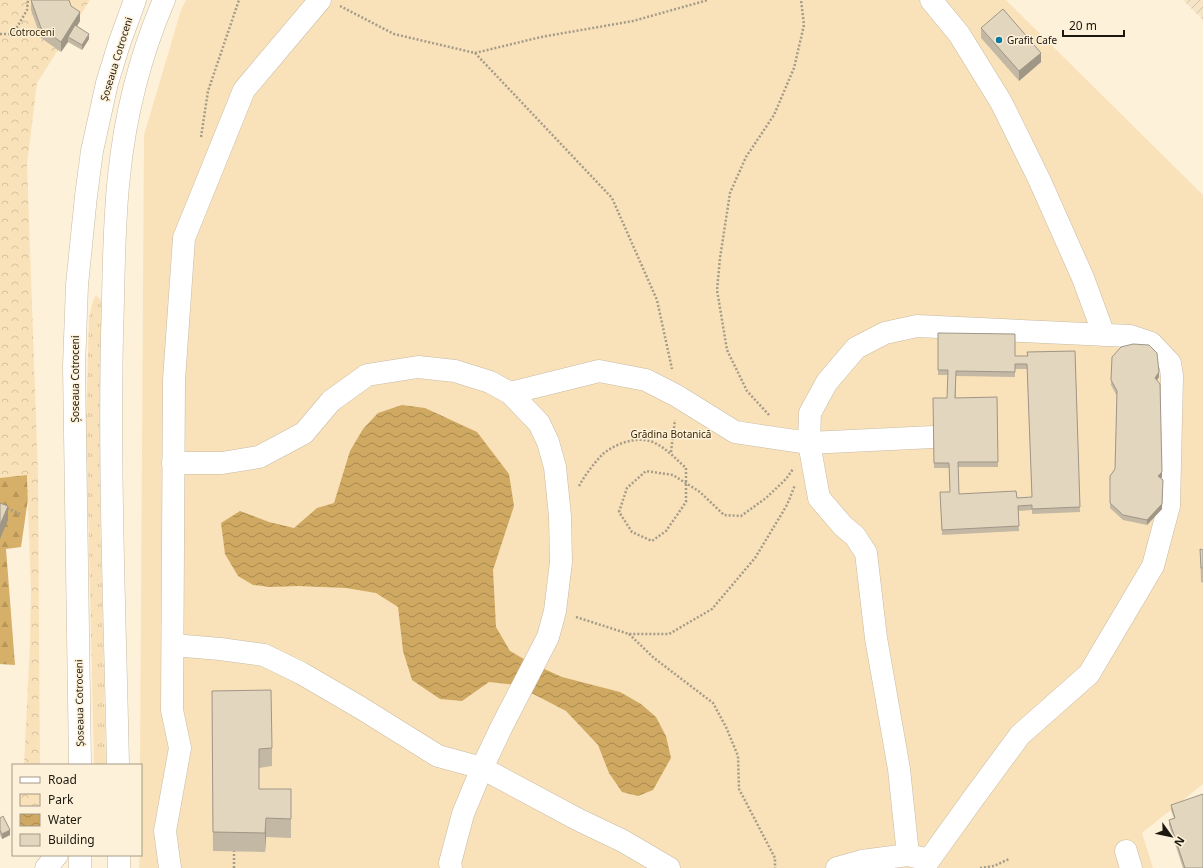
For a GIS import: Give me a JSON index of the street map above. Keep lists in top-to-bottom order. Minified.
{"streets":{"street":["Șoseaua Cotroceni"]},"parks":["Cotroceni","Grădina Botanică"],"places":["Grafit Cafe"],"legend":["Road","Park","Water","Building"],"scale_bar":"20 m","north":"bottom right"}
